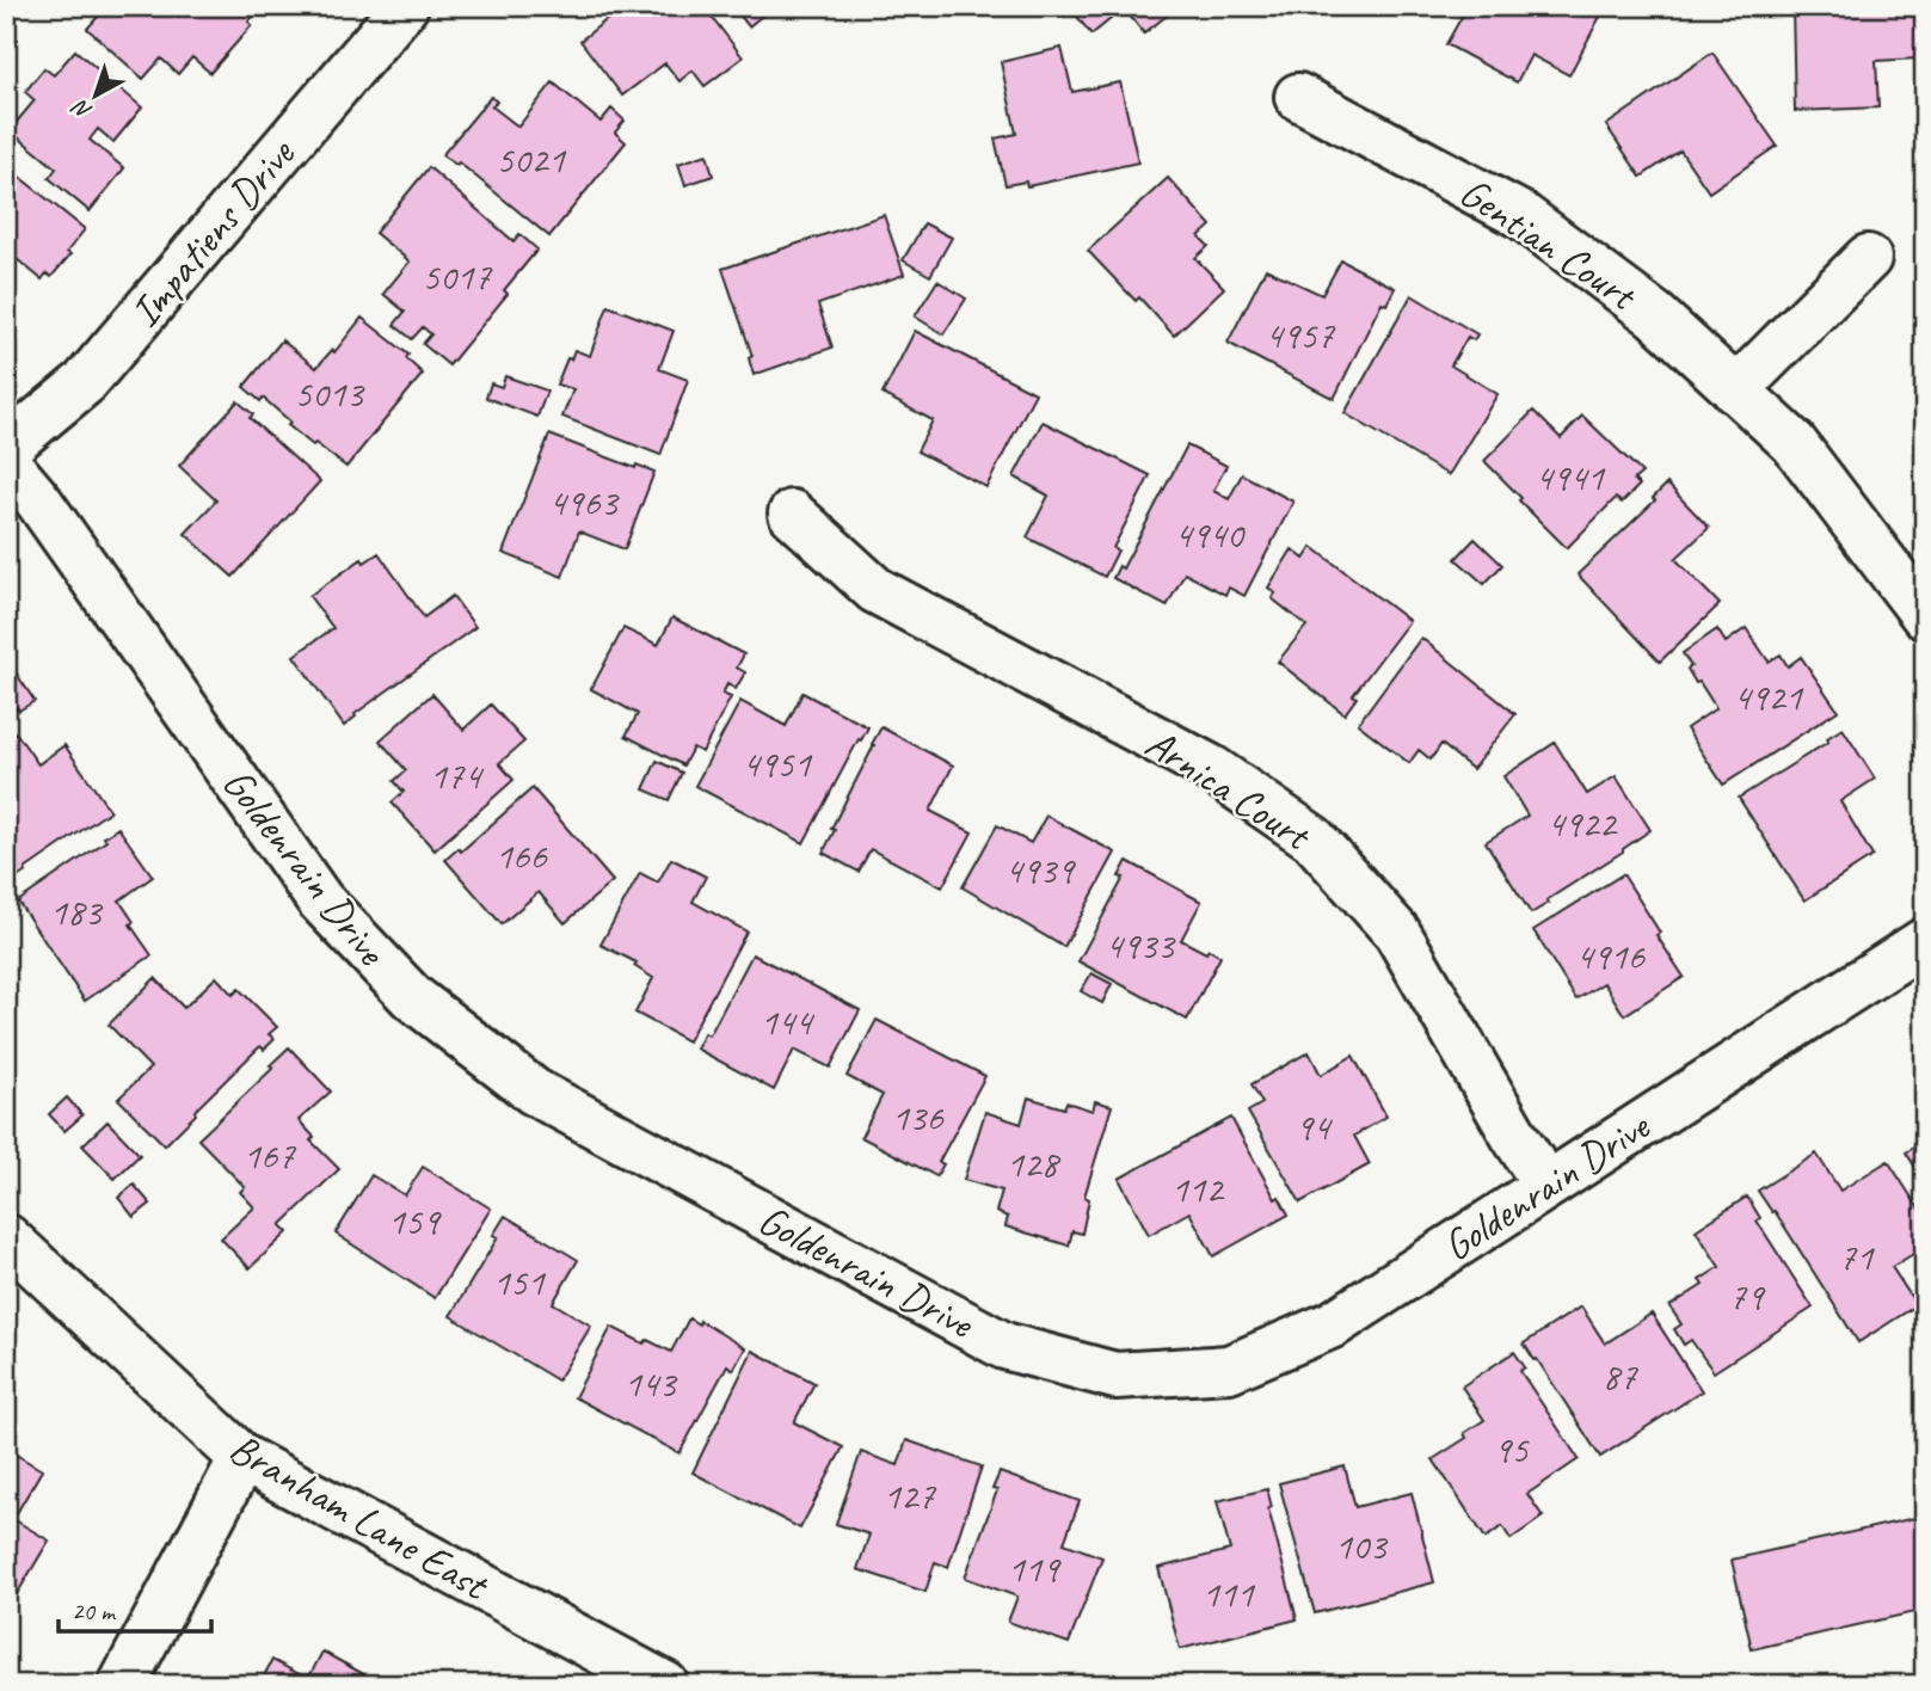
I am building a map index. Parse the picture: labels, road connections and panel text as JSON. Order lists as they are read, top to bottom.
{
  "streets": {
    "street": [
      "Impatiens Drive",
      "Gentian Court",
      "Arnica Court",
      "Goldenrain Drive",
      "Branham Lane East"
    ]
  },
  "crossings": [
    ["Arnica Court", "Goldenrain Drive"]
  ],
  "house_numbers": [
    "5021",
    "5017",
    "4957",
    "5013",
    "4941",
    "4963",
    "4940",
    "4921",
    "4951",
    "174",
    "4922",
    "166",
    "4939",
    "183",
    "4933",
    "4916",
    "144",
    "136",
    "94",
    "167",
    "128",
    "112",
    "159",
    "71",
    "151",
    "79",
    "87",
    "143",
    "95",
    "127",
    "103",
    "119",
    "111"
  ],
  "scale_bar": "20 m",
  "north": "bottom left"
}
